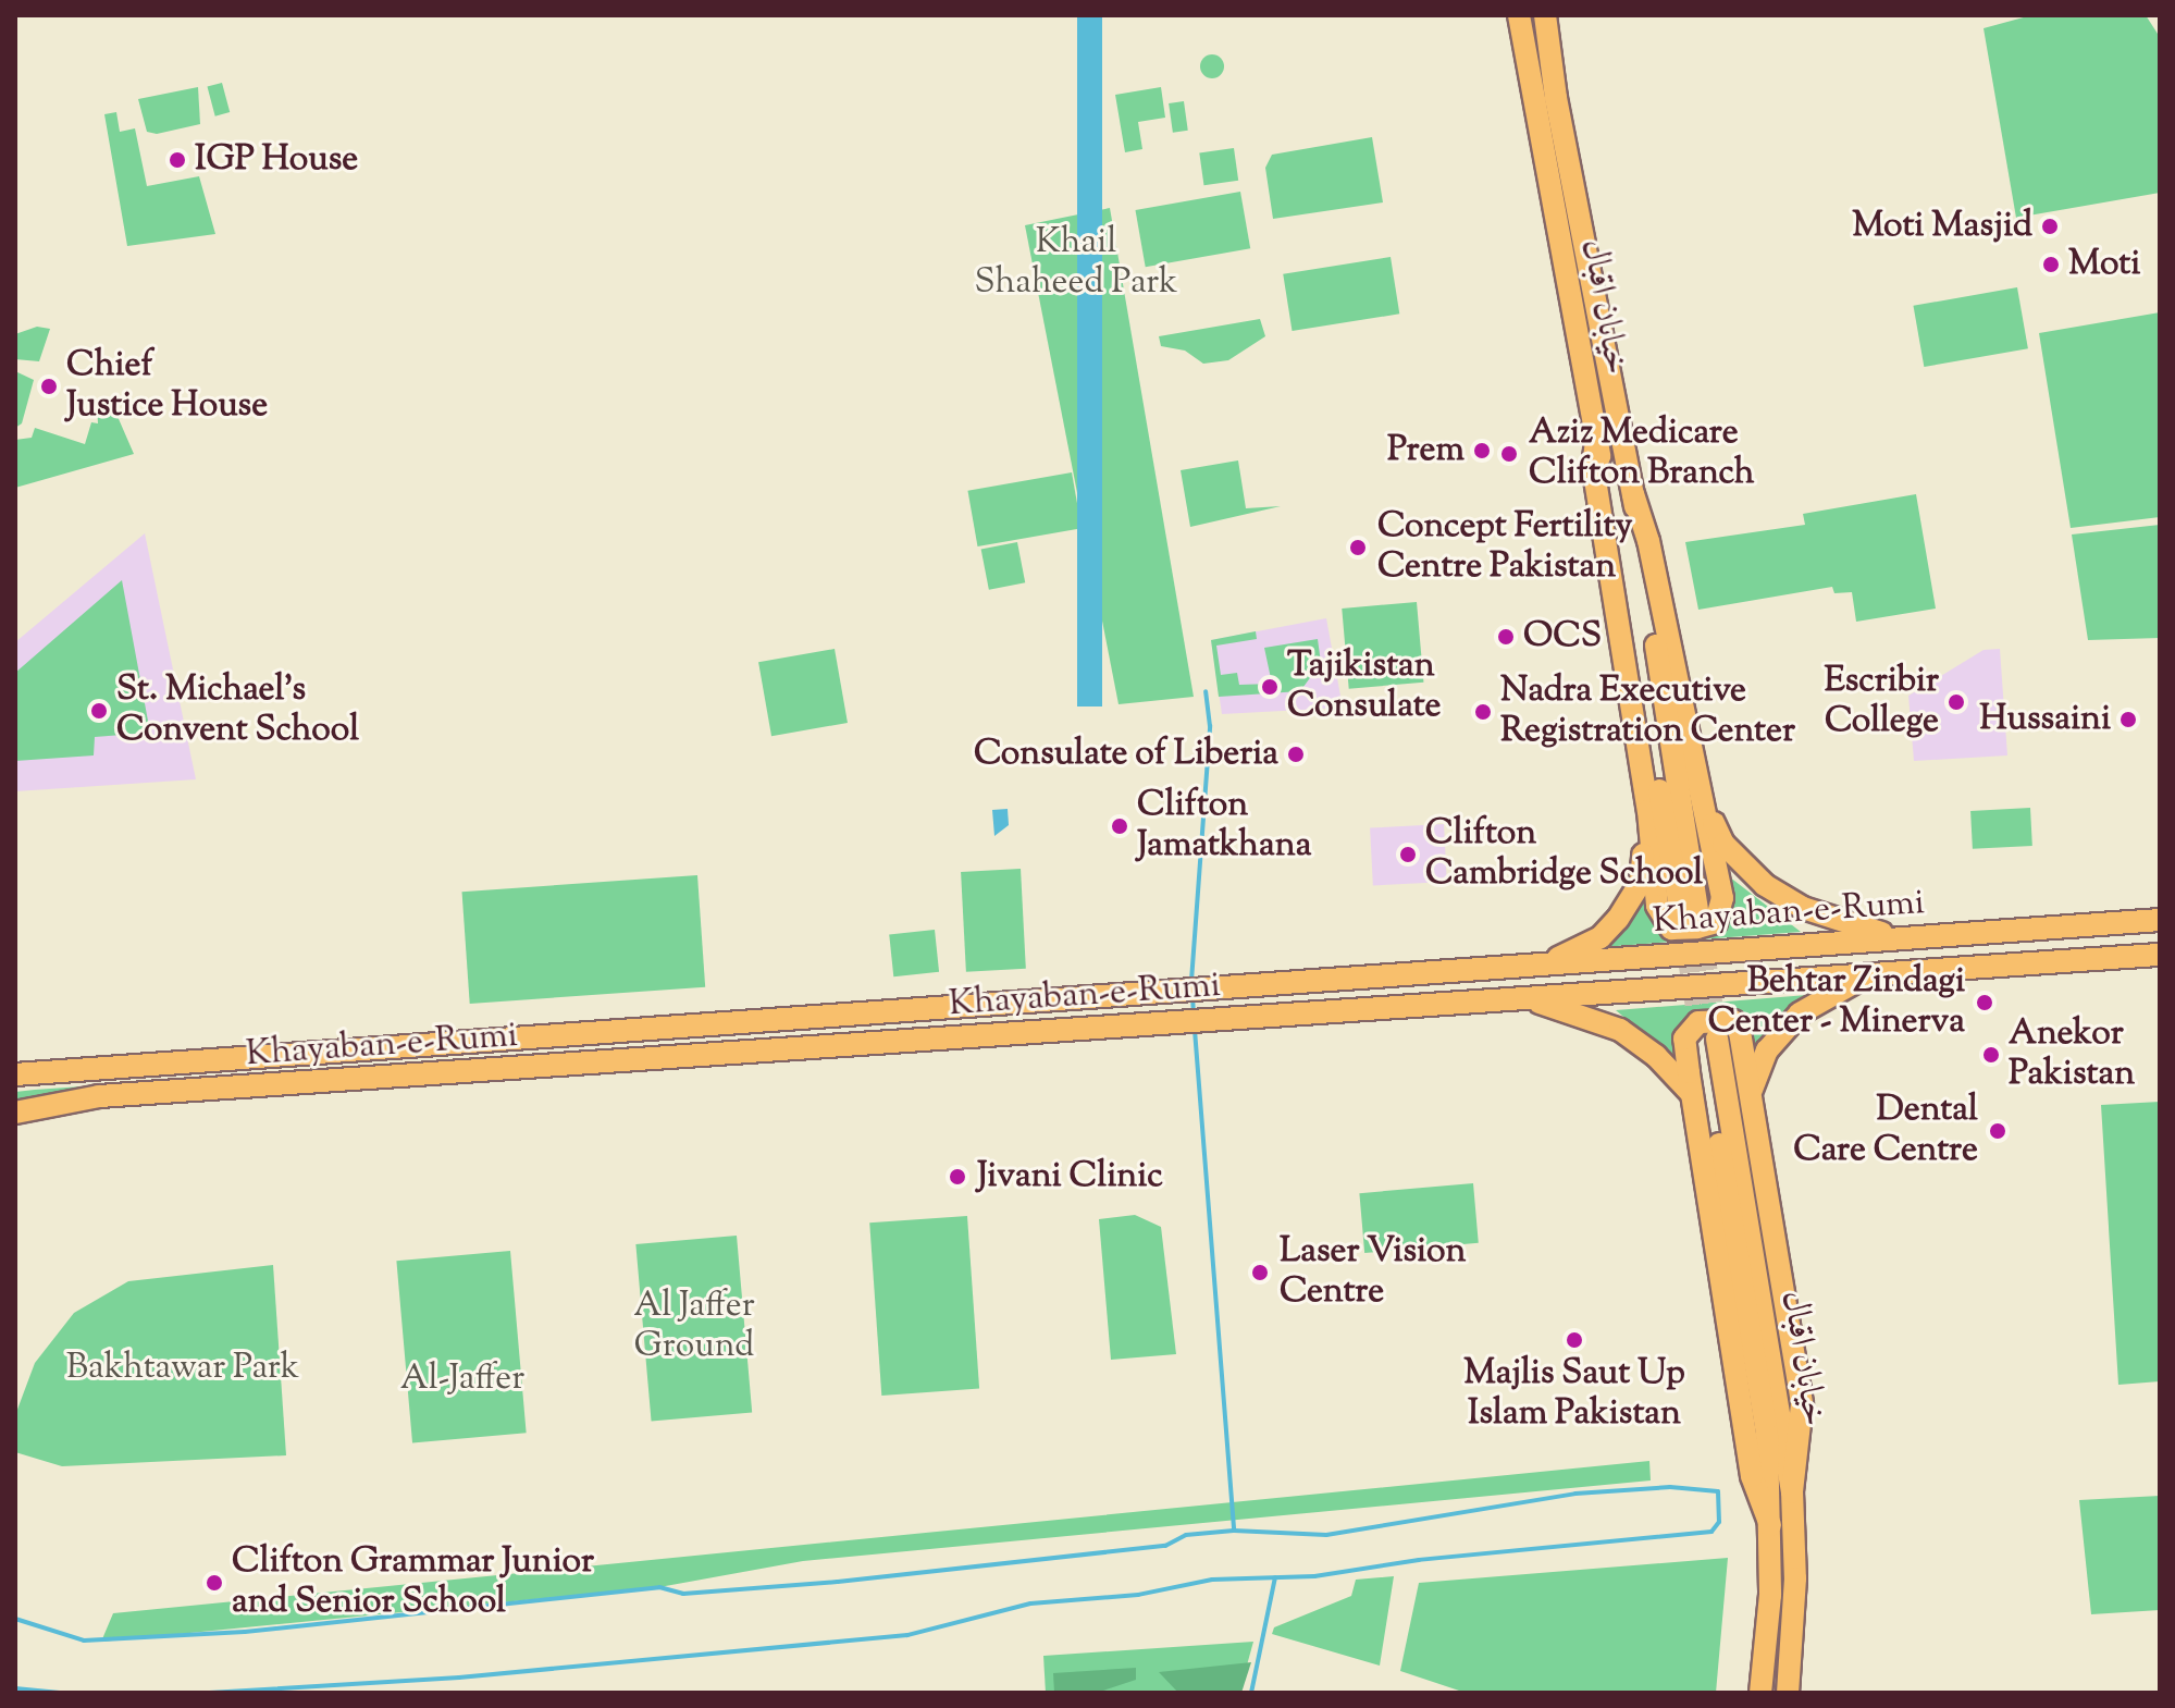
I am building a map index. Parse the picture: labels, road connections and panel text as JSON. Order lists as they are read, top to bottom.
{
  "streets": {
    "main road": ["خیابان اقبال", "Khayaban-e-Rumi"]
  },
  "parks": [
    "Khail Shaheed Park",
    "Al Jaffer Ground",
    "Bakhtawar Park",
    "Al-Jaffer"
  ],
  "places": [
    "IGP House",
    "Moti Masjid",
    "Moti",
    "Chief Justice House",
    "Prem",
    "Aziz Medicare Clifton Branch",
    "Concept Fertility Centre Pakistan",
    "OCS",
    "Tajikistan Consulate",
    "Escribir College",
    "St. Michael's Convent School",
    "Nadra Executive Registration Center",
    "Hussaini",
    "Consulate of Liberia",
    "Clifton Jamatkhana",
    "Clifton Cambridge School",
    "Behtar Zindagi Center - Minerva",
    "Anekor Pakistan",
    "Dental Care Centre",
    "Jivani Clinic",
    "Laser Vision Centre",
    "Majlis Saut Up Islam Pakistan",
    "Clifton Grammar Junior and Senior School"
  ]
}
